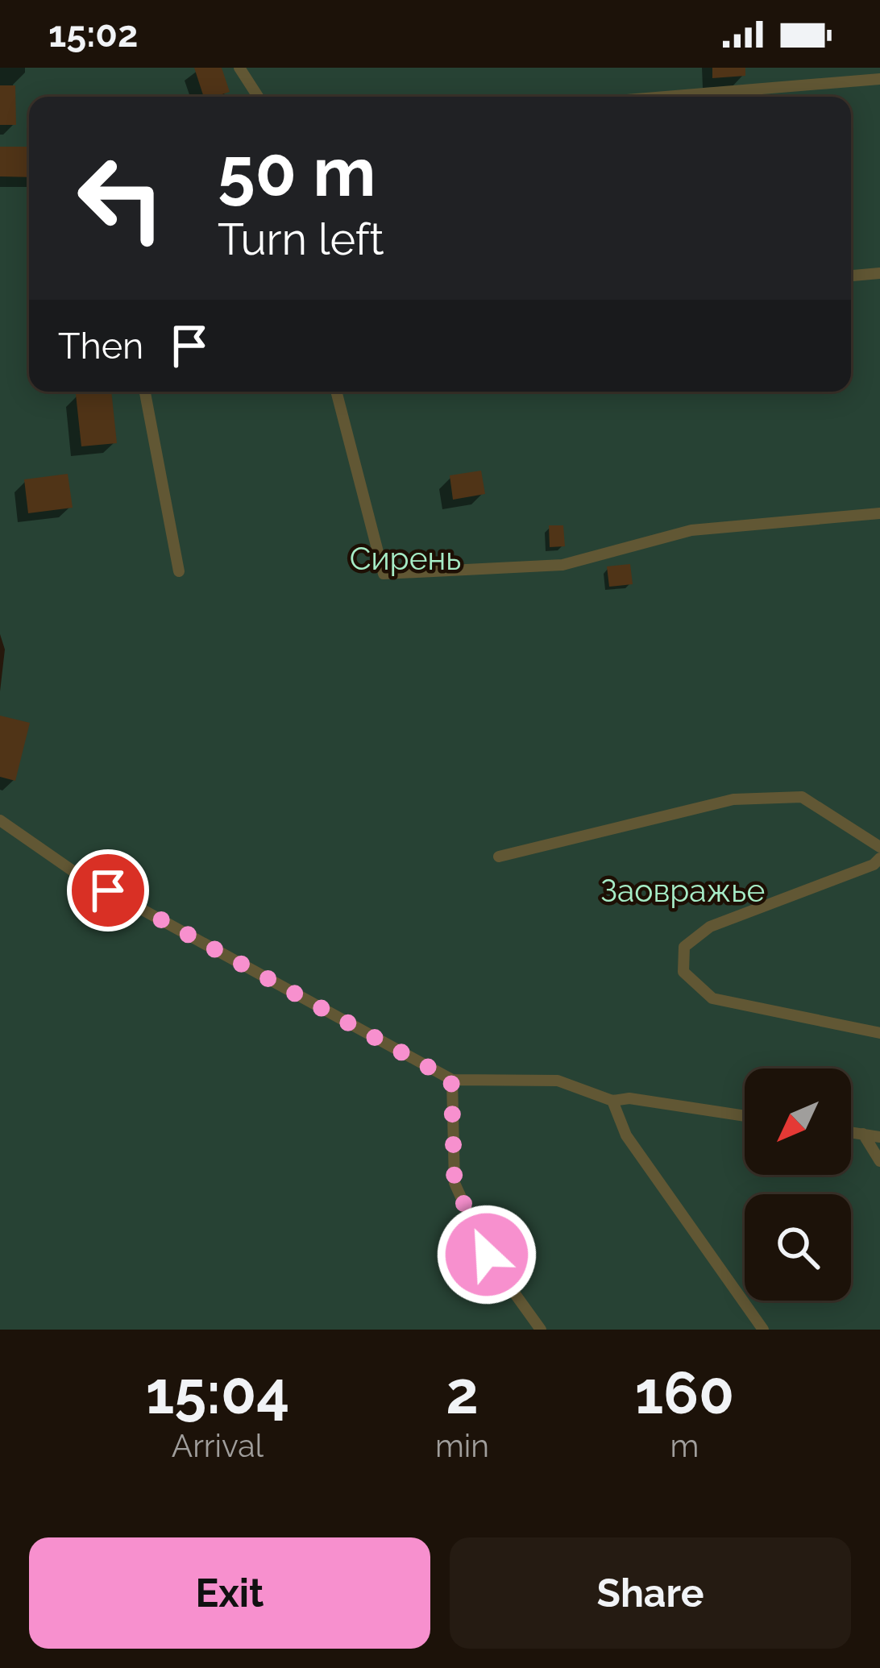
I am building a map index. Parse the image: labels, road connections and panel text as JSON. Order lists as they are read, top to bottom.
{
  "parks": ["Сирень", "Заовражье"],
  "north": "bottom left",
  "page": {
    "status": "15:02",
    "turn": ["50 m", "Turn left"],
    "then": "Then",
    "eta": [
      "15:04",
      "Arrival",
      "2",
      "min",
      "160",
      "m"
    ],
    "buttons": ["Exit", "Share"]
  }
}
